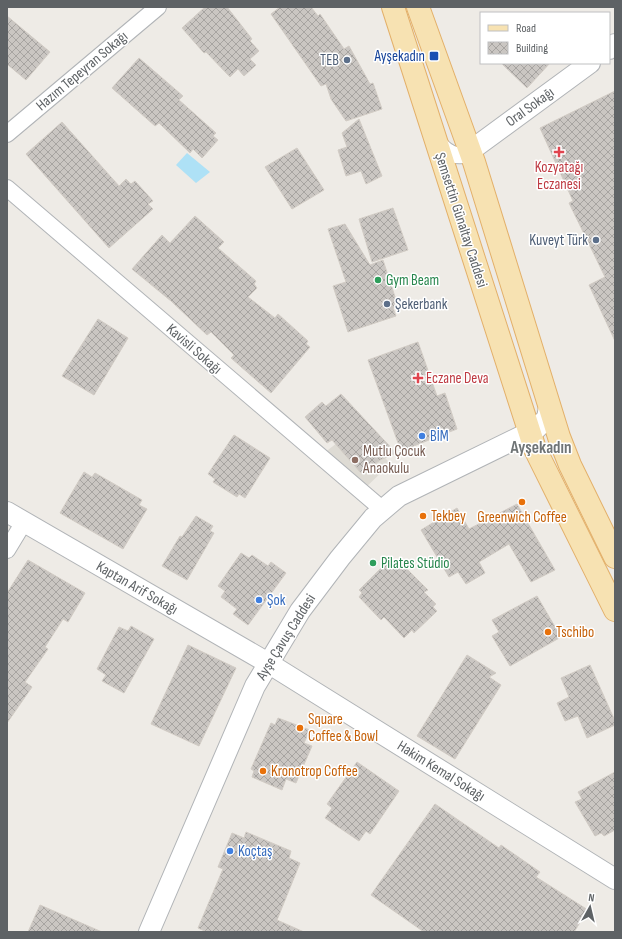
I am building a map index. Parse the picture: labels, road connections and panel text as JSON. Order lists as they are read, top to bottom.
{
  "streets": {
    "main road": ["Şemsettin Günaltay Caddesi"],
    "street": [
      "Hazım Tepeyran Sokağı",
      "Oral Sokağı",
      "Kavisli Sokağı",
      "Kaptan Arif Sokağı",
      "Ayşe Çavuş Caddesi",
      "Hakim Kemal Sokağı"
    ]
  },
  "crossings": [
    ["Oral Sokağı", "Şemsettin Günaltay Caddesi"],
    ["Şemsettin Günaltay Caddesi", "Ayşe Çavuş Caddesi"],
    ["Kavisli Sokağı", "Ayşe Çavuş Caddesi"],
    ["Kaptan Arif Sokağı", "Ayşe Çavuş Caddesi"],
    ["Kaptan Arif Sokağı", "Hakim Kemal Sokağı"],
    ["Ayşe Çavuş Caddesi", "Hakim Kemal Sokağı"]
  ],
  "districts": ["Ayşekadın"],
  "places": {
    "transit": ["Ayşekadın"],
    "other": [
      "TEB",
      "Kuveyt Türk",
      "Gym Beam",
      "Şekerbank",
      "BİM",
      "Mutlu Çocuk Anaokulu",
      "Greenwich Coffee",
      "Tekbey",
      "Pilates Stüdio",
      "Şok",
      "Tschibo",
      "Square Coffee & Bowl",
      "Kronotrop Coffee",
      "Koçtaş"
    ],
    "health": ["Kozyatağı Eczanesi", "Eczane Deva"]
  },
  "legend": ["Road", "Building"],
  "north": "top"
}
